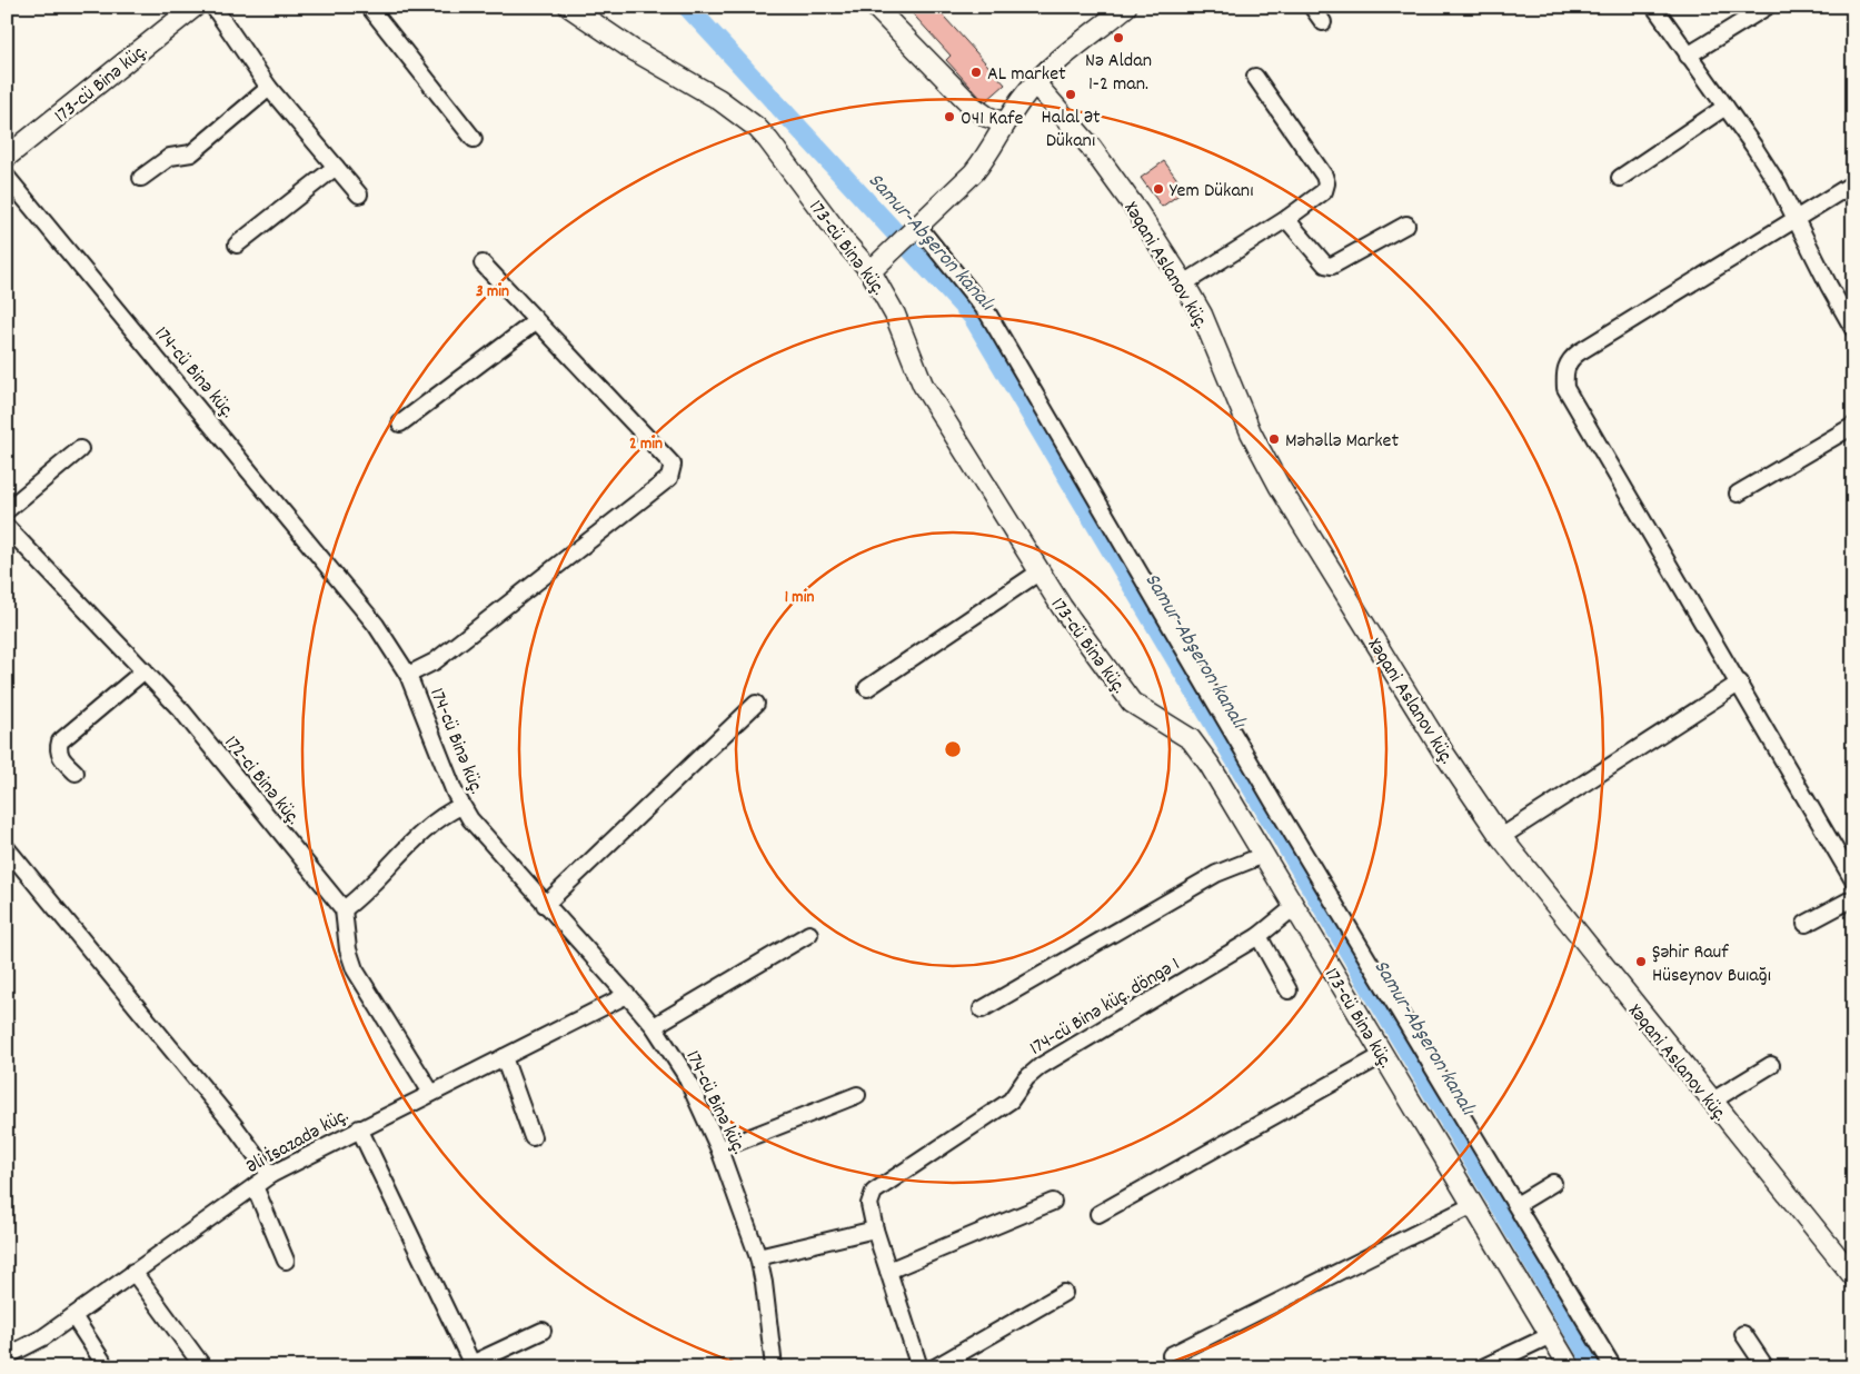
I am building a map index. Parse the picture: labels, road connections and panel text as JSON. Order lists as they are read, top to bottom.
{
  "streets": {
    "street": [
      "173-cü Binə küç.",
      "Xəqani Aslanov küç.",
      "174-cü Binə küç.",
      "172-ci Binə küç.",
      "174-cü Binə küç. döngə 1",
      "Əli İsazadə küç."
    ]
  },
  "crossings": [
    ["173-cü Binə küç.", "174-cü Binə küç. döngə 1"],
    ["174-cü Binə küç.", "Əli İsazadə küç."]
  ],
  "water": ["Samur-Abşeron kanalı"],
  "places": [
    "Nə Aldan 1-2 man.",
    "AL market",
    "Halal Ət Dükanı",
    "041 Kafe",
    "Yem Dükanı",
    "Məhəllə Market",
    "Şəhir Rauf Hüseynov Buıağı"
  ],
  "rings": ["3 min", "2 min", "1 min"]
}
